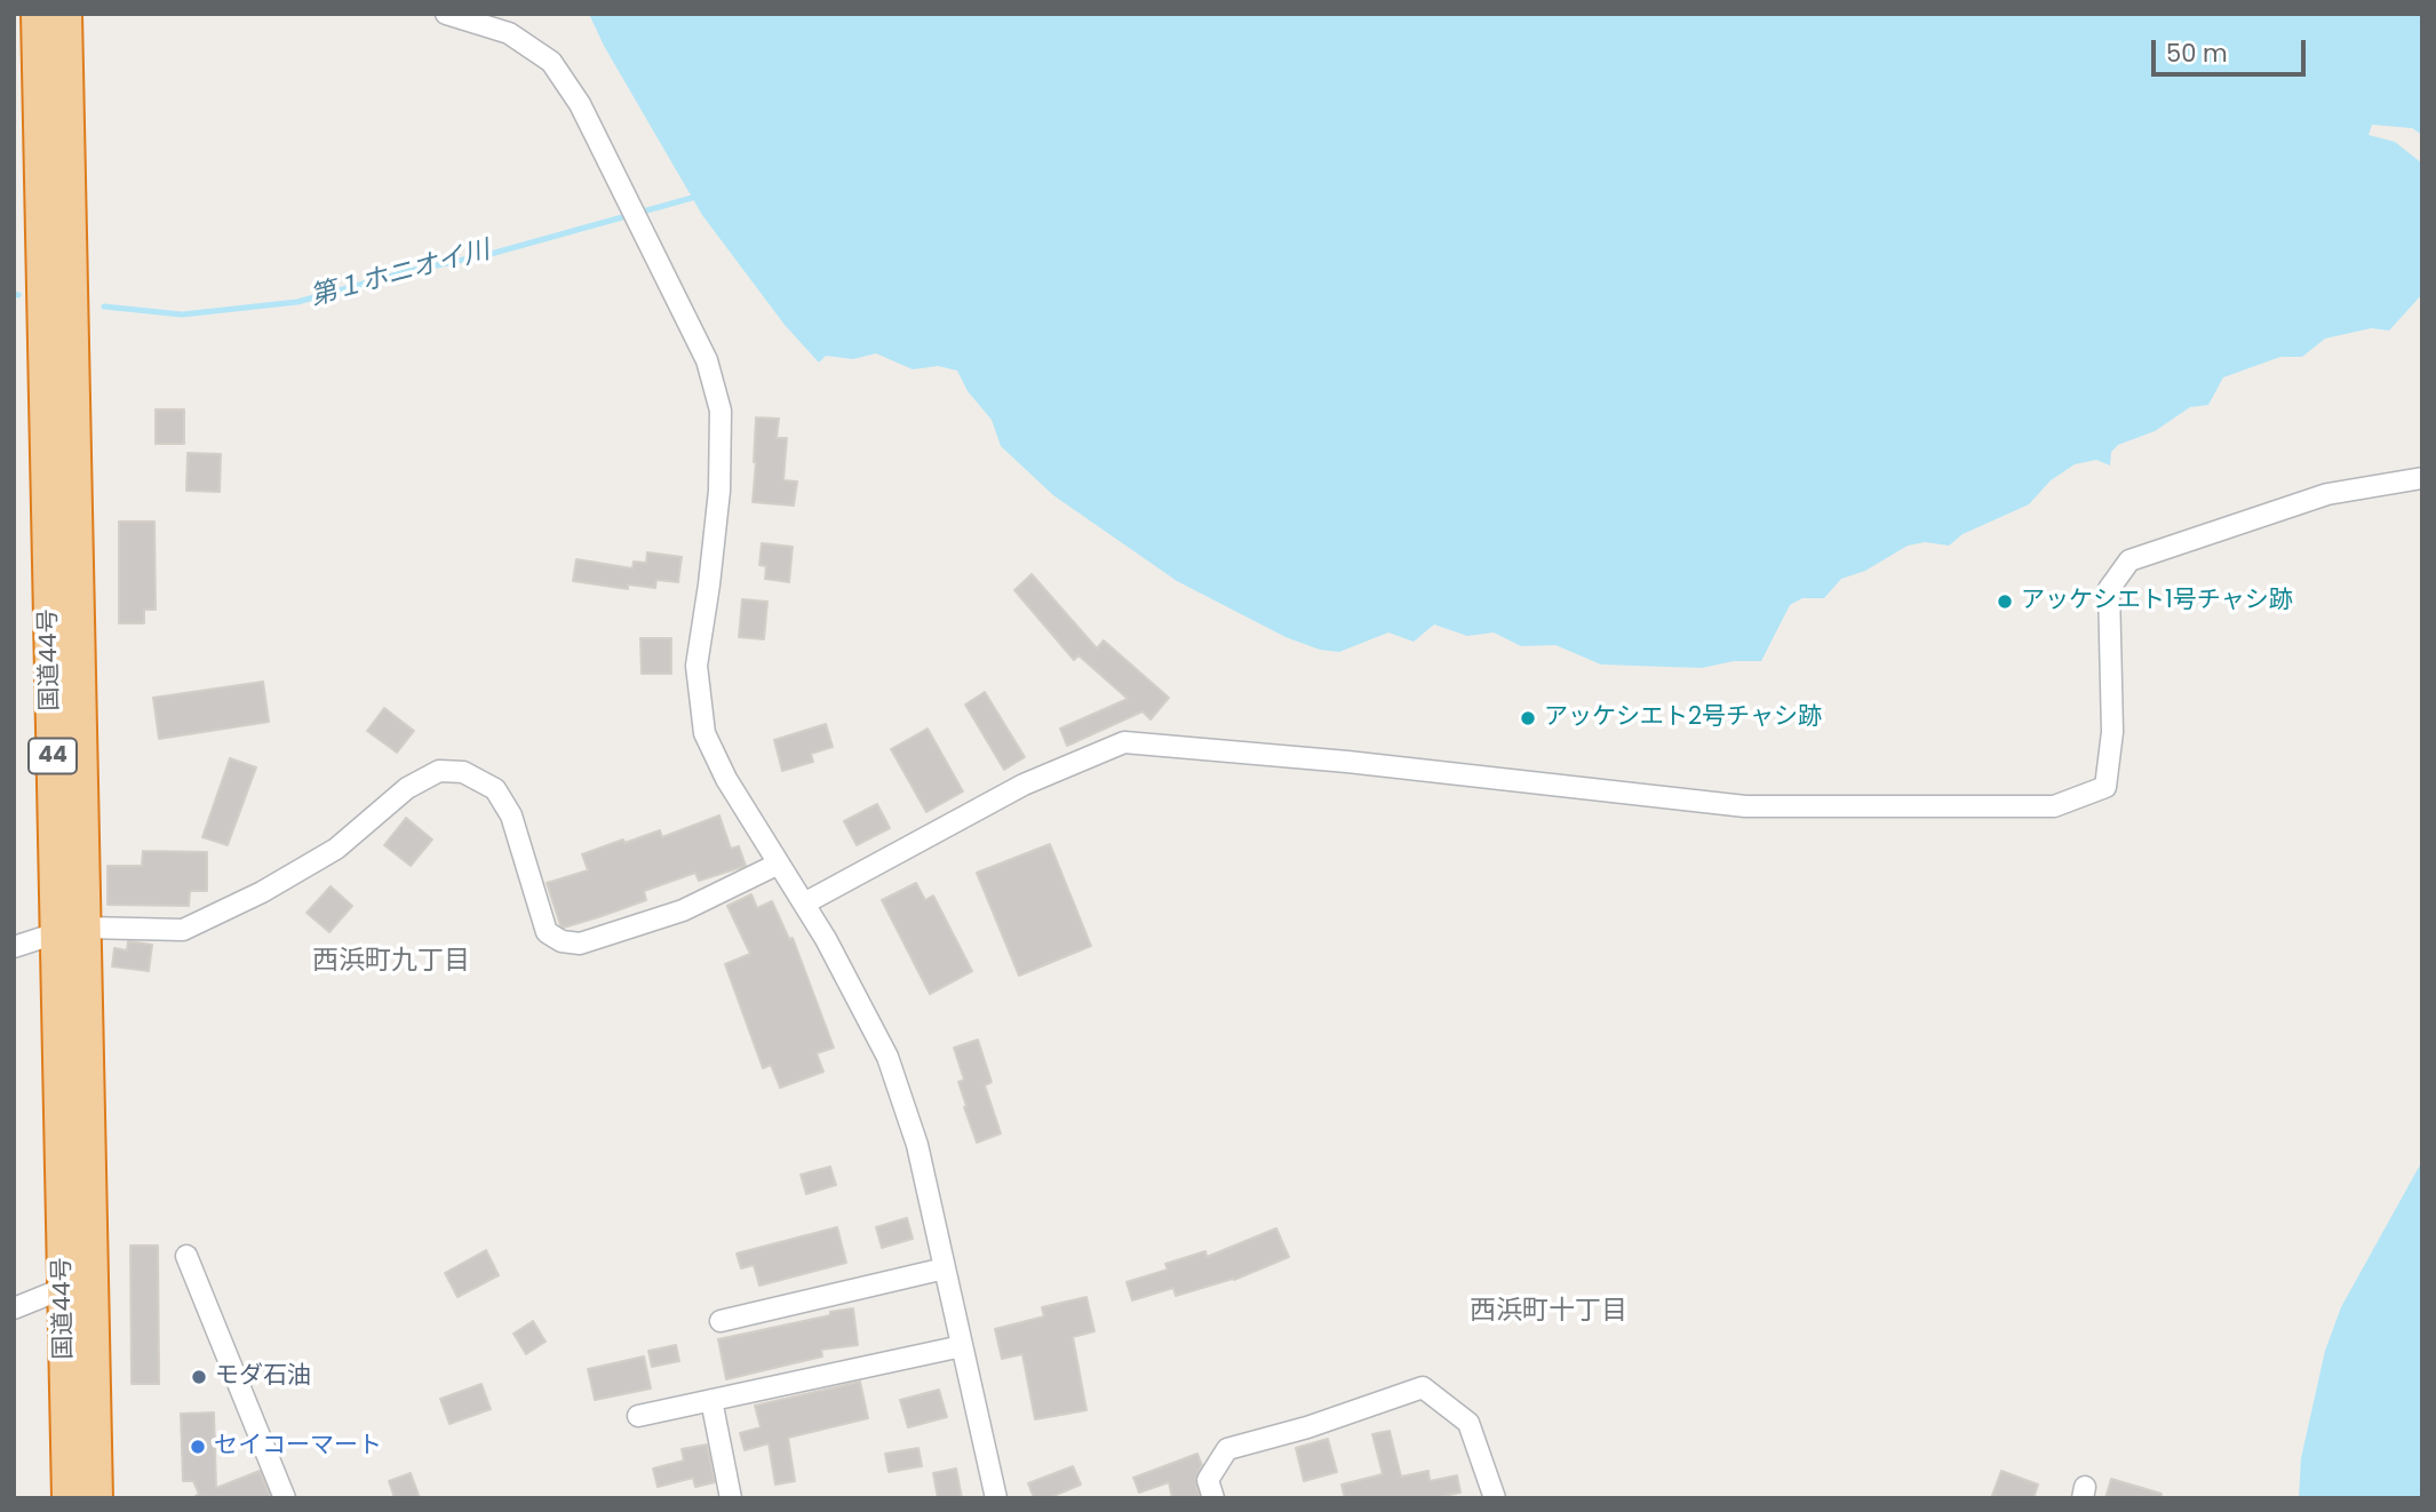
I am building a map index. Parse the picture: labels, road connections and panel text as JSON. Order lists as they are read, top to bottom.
{
  "streets": {
    "highway": ["国道44号", "44"]
  },
  "districts": ["西浜町九丁目", "西浜町十丁目"],
  "water": ["第１ホニオイ川"],
  "places": [
    "アッケシエト1号チャシ跡",
    "アッケシエト2号チャシ跡",
    "モダ石油",
    "セイコーマート"
  ],
  "scale_bar": "50 m"
}
